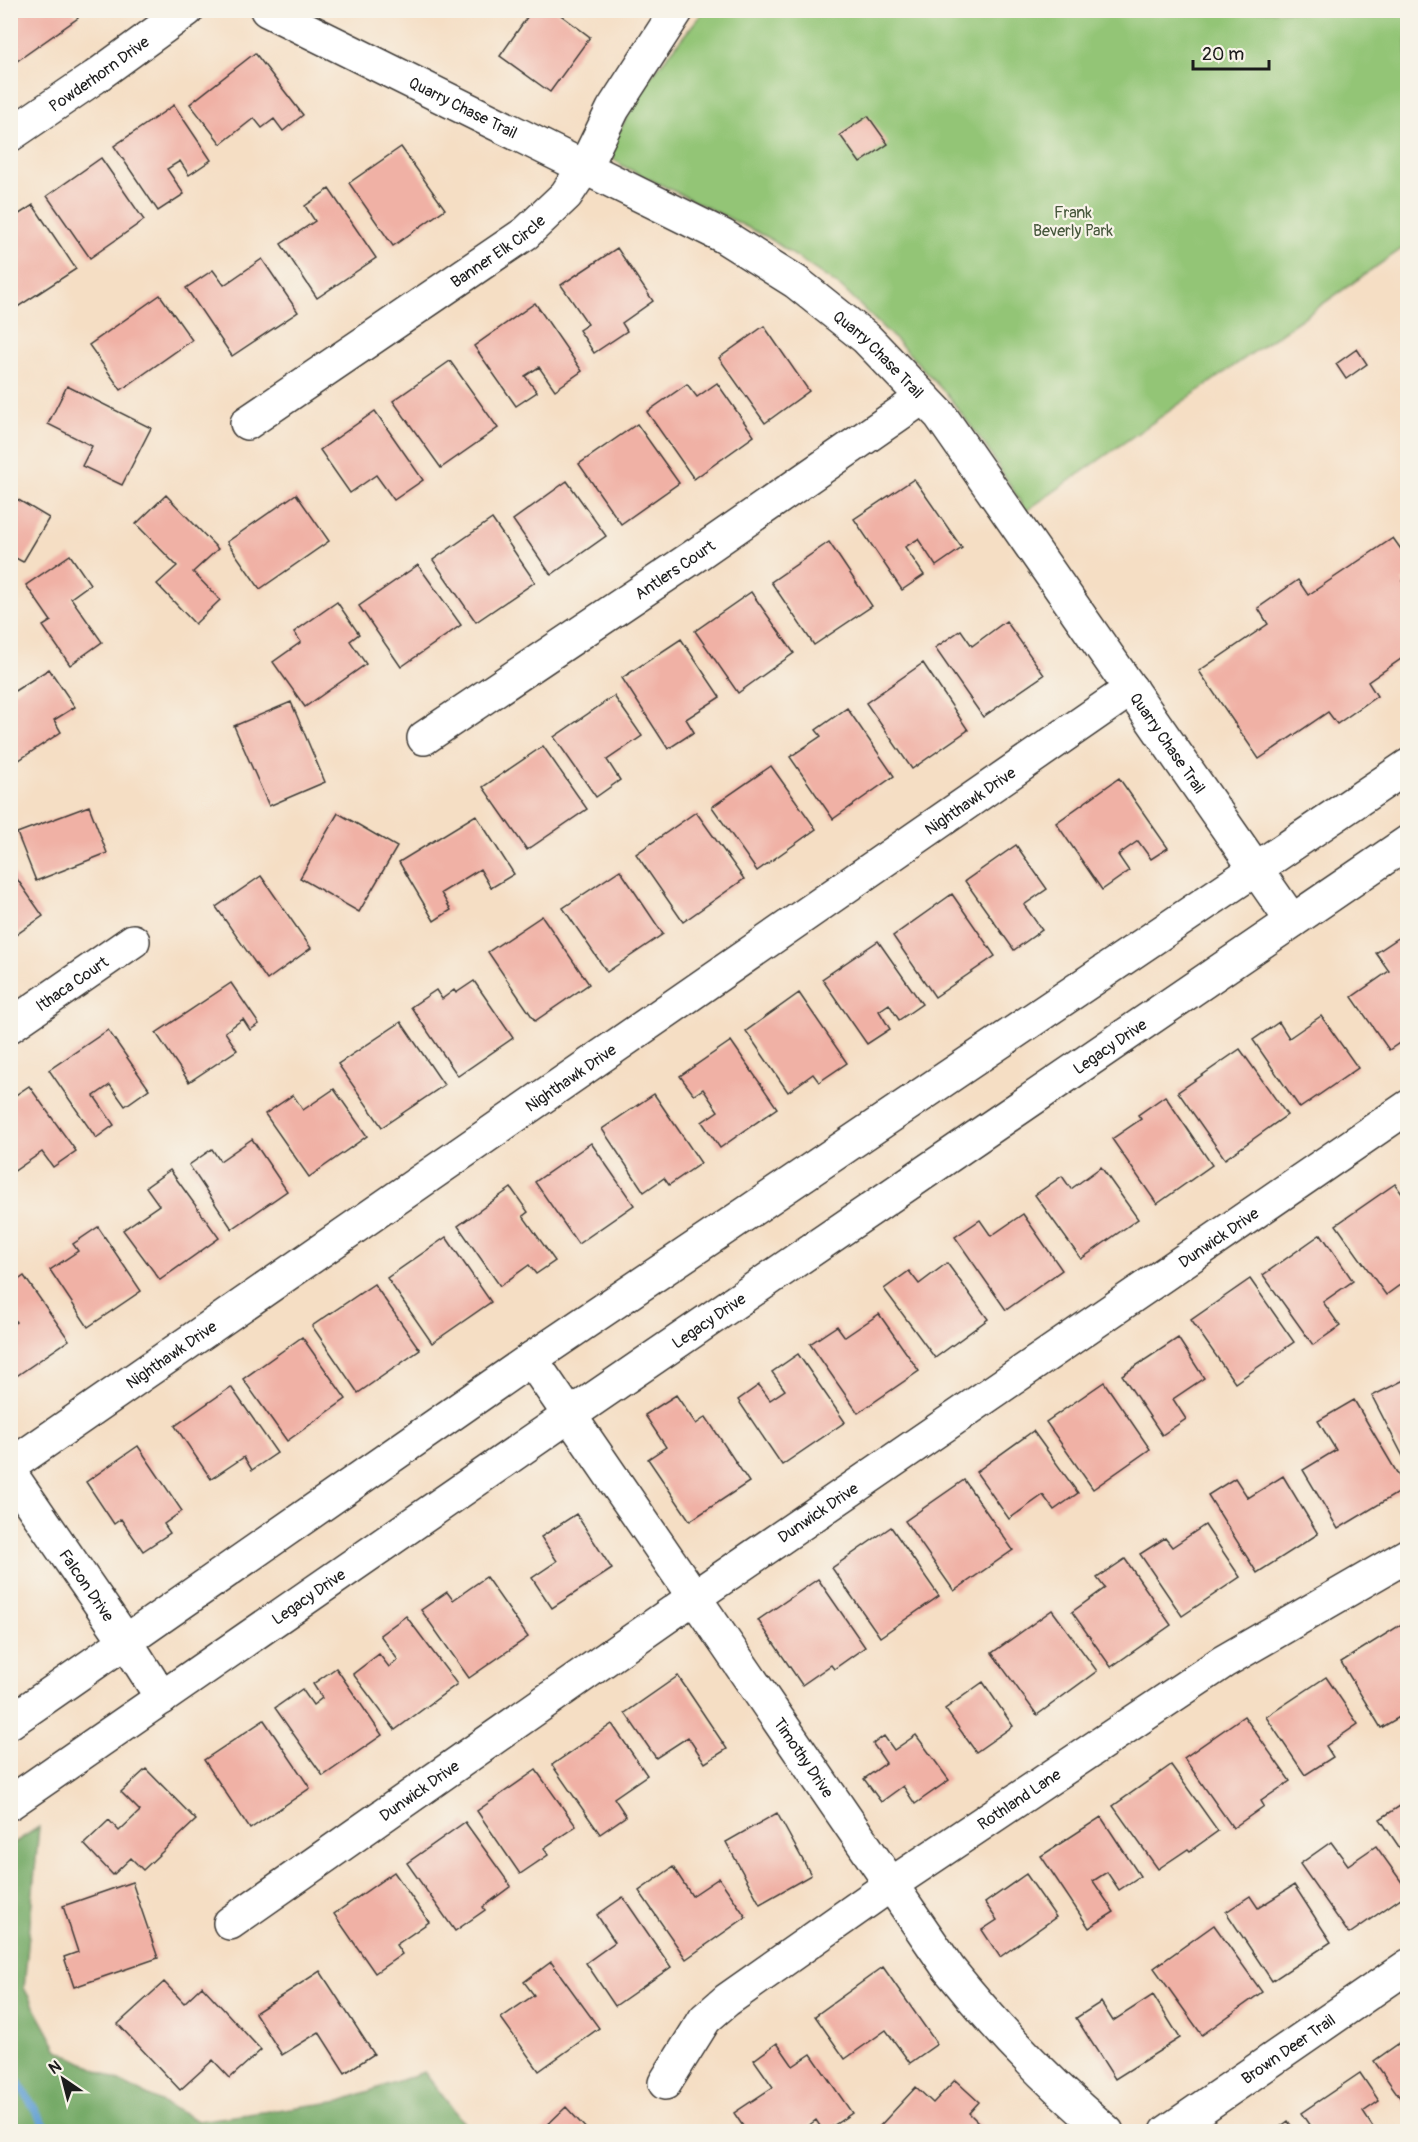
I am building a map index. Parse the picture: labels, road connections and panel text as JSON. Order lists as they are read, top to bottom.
{
  "streets": {
    "street": [
      "Powderhorn Drive",
      "Quarry Chase Trail",
      "Banner Elk Circle",
      "Antlers Court",
      "Nighthawk Drive",
      "Ithaca Court",
      "Legacy Drive",
      "Dunwick Drive",
      "Falcon Drive",
      "Timothy Drive",
      "Rothland Lane",
      "Brown Deer Trail"
    ]
  },
  "crossings": [
    ["Quarry Chase Trail", "Banner Elk Circle"],
    ["Quarry Chase Trail", "Antlers Court"],
    ["Quarry Chase Trail", "Nighthawk Drive"],
    ["Quarry Chase Trail", "Legacy Drive"],
    ["Legacy Drive", "Falcon Drive"],
    ["Legacy Drive", "Timothy Drive"],
    ["Dunwick Drive", "Timothy Drive"],
    ["Timothy Drive", "Rothland Lane"]
  ],
  "parks": ["Frank Beverly Park"],
  "scale_bar": "20 m",
  "north": "top left"
}
